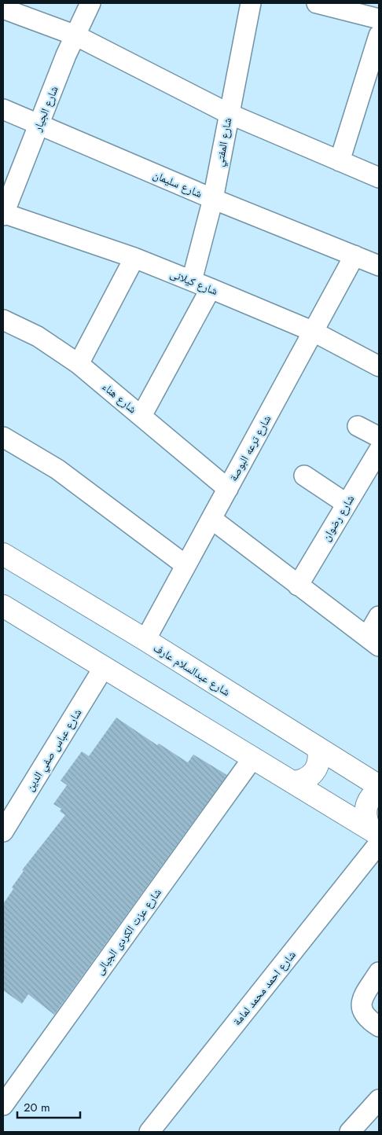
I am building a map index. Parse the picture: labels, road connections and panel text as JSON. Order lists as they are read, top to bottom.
{
  "streets": {
    "main road": ["شارع عبدالسلام عارف"],
    "street": [
      "شارع الجيار",
      "شارع المفتي",
      "شارع سليمان",
      "شارع كيلانى",
      "شارع هناء",
      "شارع ترعه البوصة",
      "شارع رضوان",
      "شارع عباس صفي الدين",
      "شارع عزت الكردى الجبالى",
      "شارع احمد محمد لمامة"
    ]
  },
  "crossings": [
    ["شارع الجيار", "شارع سليمان"],
    ["شارع الجيار", "شارع كيلانى"],
    ["شارع المفتي", "شارع سليمان"],
    ["شارع المفتي", "شارع كيلانى"],
    ["شارع سليمان", "شارع ترعه البوصة"],
    ["شارع كيلانى", "شارع ترعه البوصة"],
    ["شارع هناء", "شارع ترعه البوصة"],
    ["شارع ترعه البوصة", "شارع عبدالسلام عارف"]
  ],
  "scale_bar": "20 m"
}
